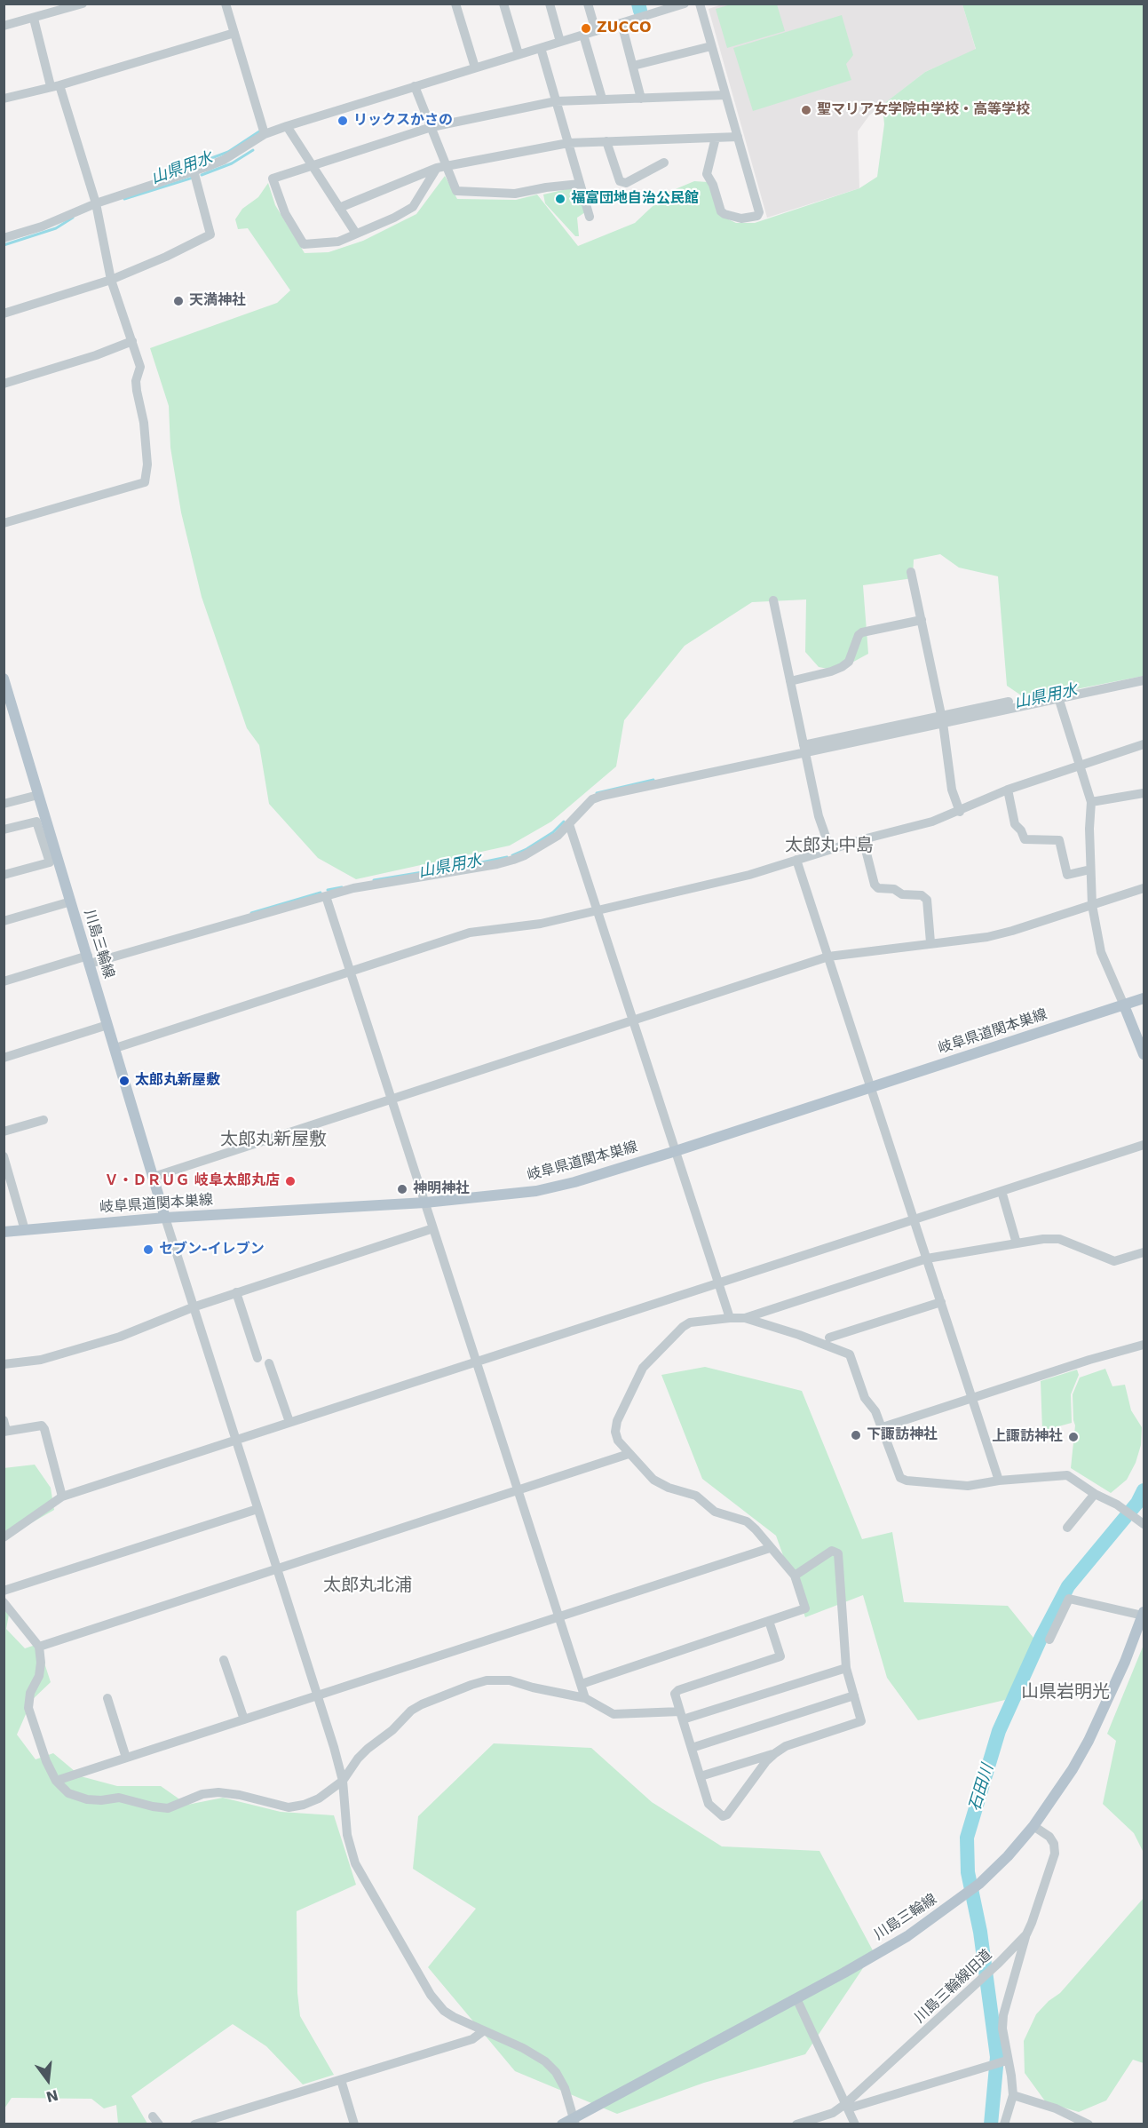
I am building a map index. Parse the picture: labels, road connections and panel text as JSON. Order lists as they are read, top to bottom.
{
  "streets": {
    "main road": ["川島三輪線", "岐阜県道関本巣線"],
    "street": ["川島三輪線旧道"]
  },
  "crossings": [
    ["川島三輪線", "岐阜県道関本巣線"],
    ["川島三輪線", "川島三輪線旧道"]
  ],
  "districts": [
    "太郎丸中島",
    "太郎丸新屋敷",
    "太郎丸北浦",
    "山県岩明光"
  ],
  "water": ["山県用水", "石田川"],
  "places": [
    "ZUCCO",
    "聖マリア女学院中学校・高等学校",
    "リックスかさの",
    "福富団地自治公民館",
    "天満神社",
    "太郎丸新屋敷",
    "Ｖ・ＤＲＵＧ 岐阜太郎丸店",
    "神明神社",
    "セブン-イレブン",
    "下諏訪神社",
    "上諏訪神社"
  ],
  "north": "bottom"
}
